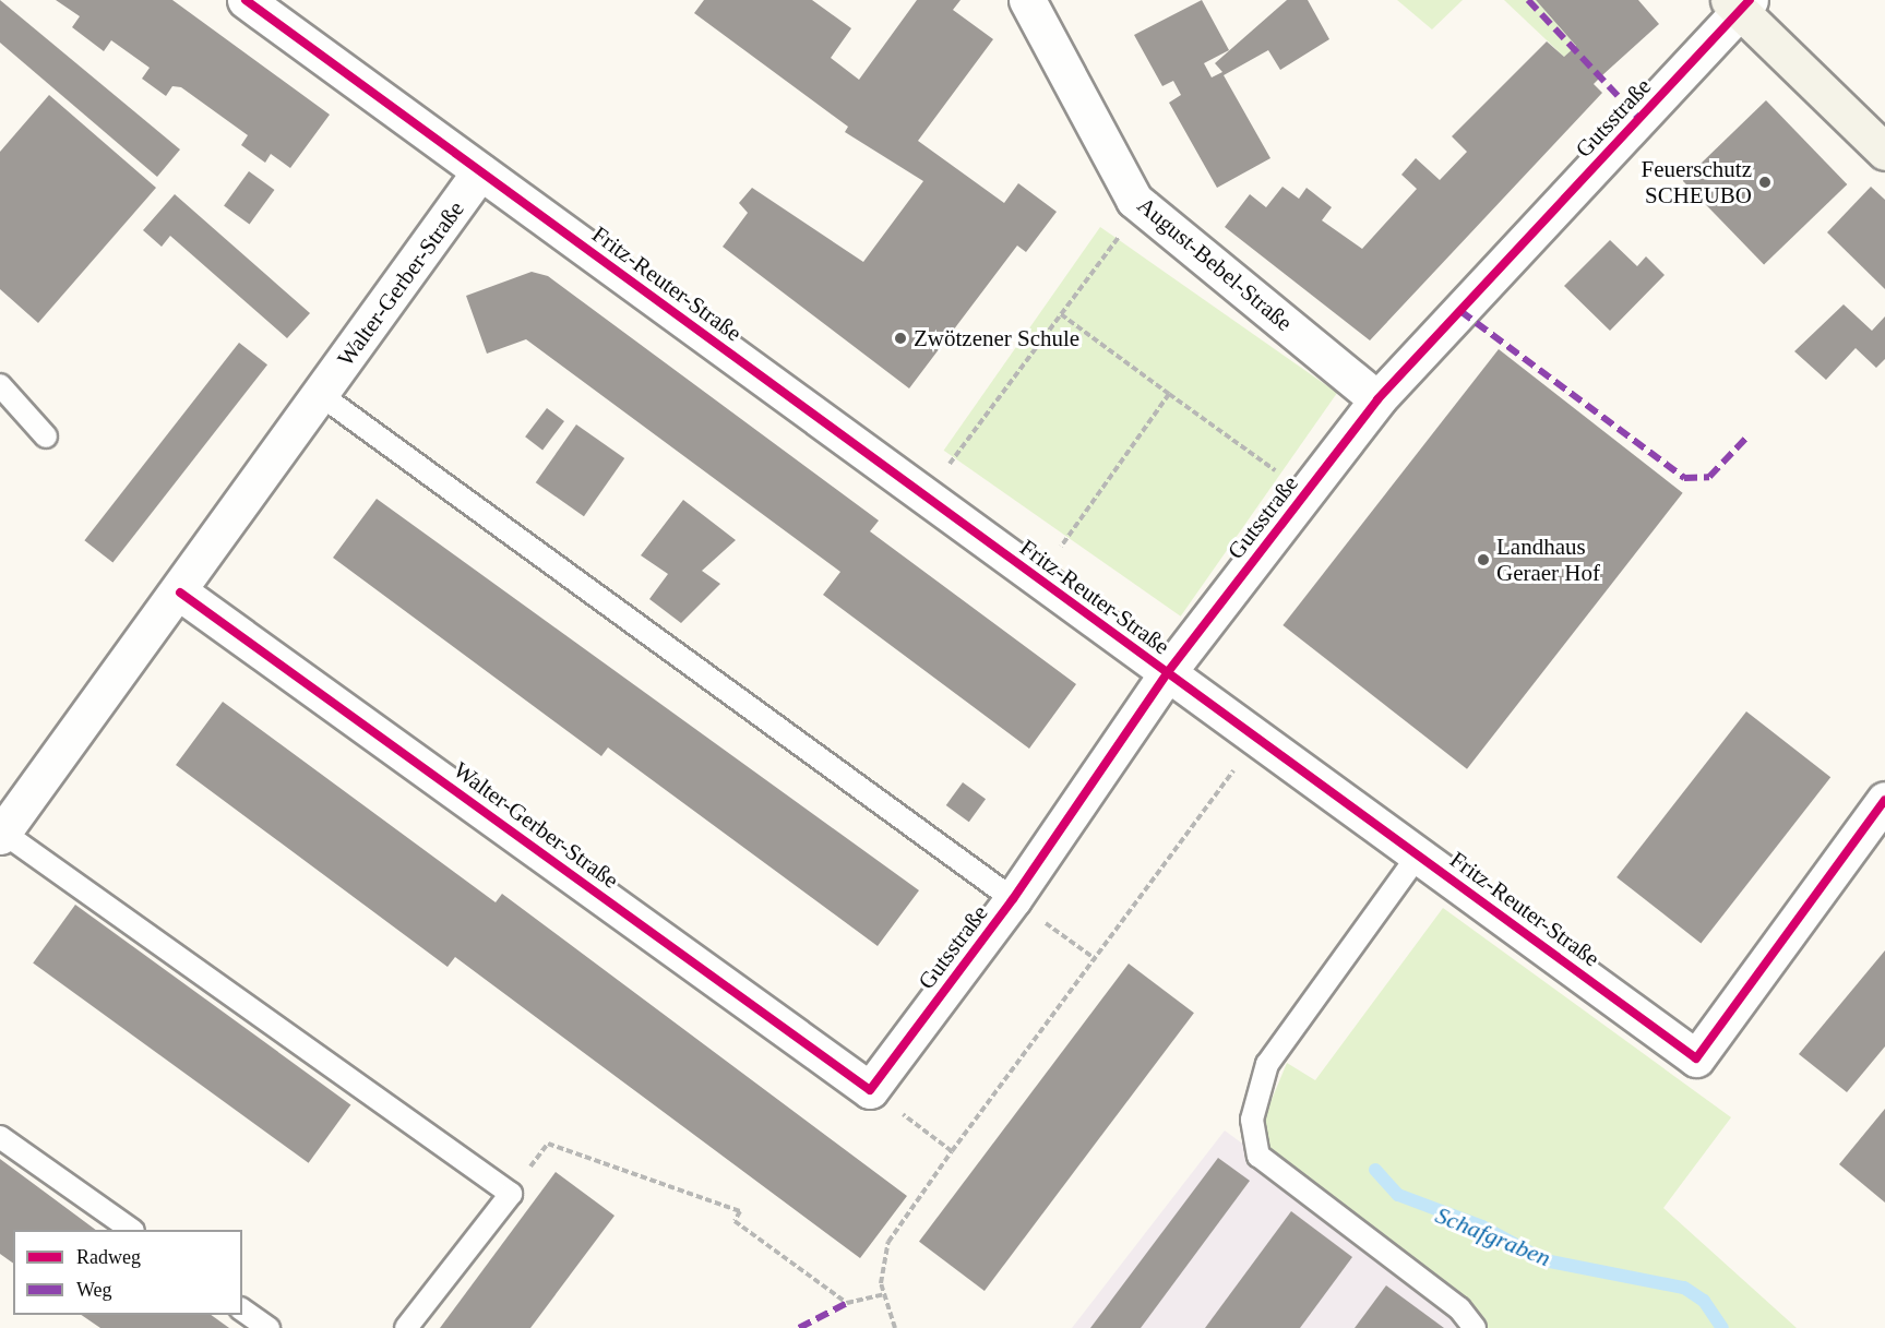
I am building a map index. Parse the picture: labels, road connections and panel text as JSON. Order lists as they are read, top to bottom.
{
  "streets": {
    "street": [
      "Gutsstraße",
      "August-Bebel-Straße",
      "Walter-Gerber-Straße",
      "Fritz-Reuter-Straße"
    ]
  },
  "crossings": [
    ["Gutsstraße", "August-Bebel-Straße"],
    ["Gutsstraße", "Walter-Gerber-Straße"],
    ["Gutsstraße", "Fritz-Reuter-Straße"],
    ["Walter-Gerber-Straße", "Fritz-Reuter-Straße"]
  ],
  "water": ["Schafgraben"],
  "places": ["Feuerschutz SCHEUBO", "Zwötzener Schule", "Landhaus Geraer Hof"],
  "legend": ["Radweg", "Weg"]
}
